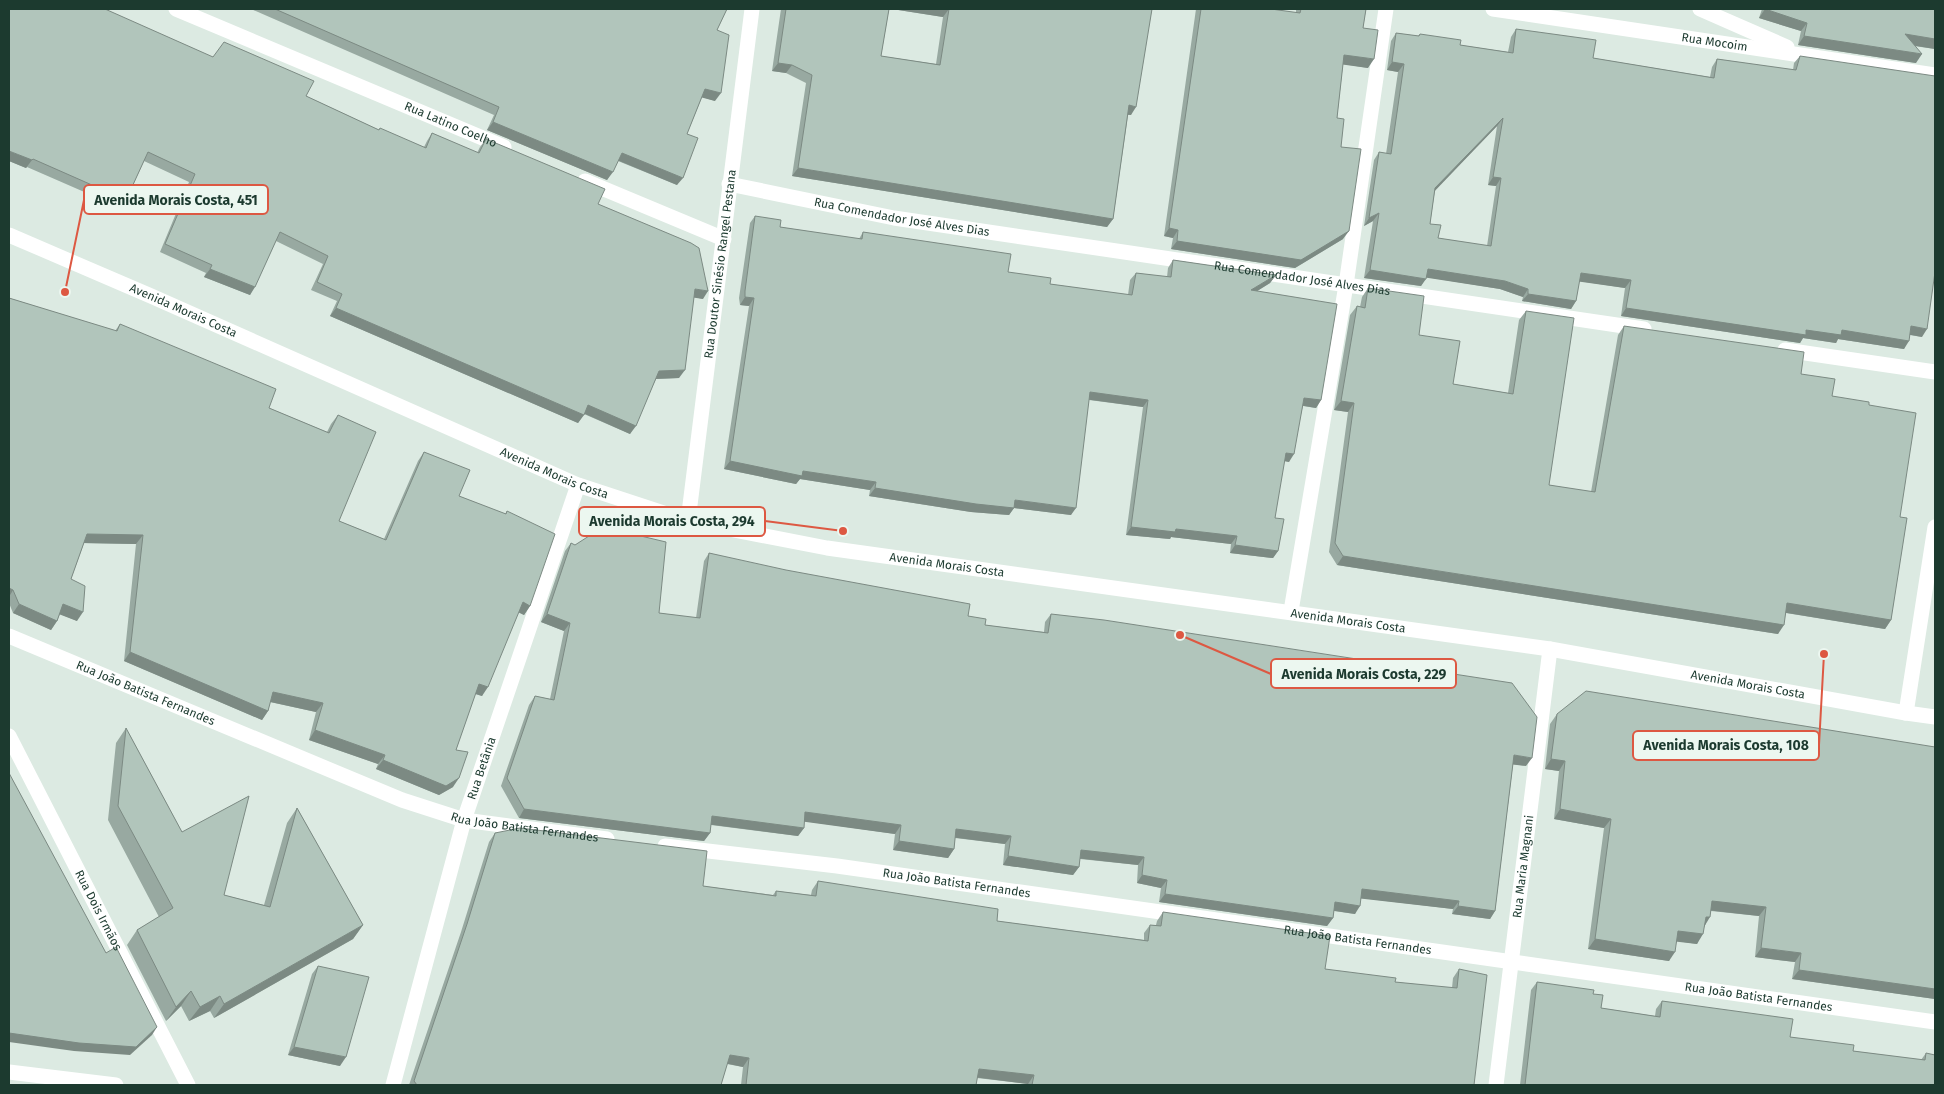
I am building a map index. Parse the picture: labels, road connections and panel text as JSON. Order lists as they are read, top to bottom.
{
  "streets": {
    "street": [
      "Rua Mocoim",
      "Rua Latino Coelho",
      "Rua Comendador José Alves Dias",
      "Rua Doutor Sinésio Rangel Pestana",
      "Avenida Morais Costa",
      "Rua João Batista Fernandes",
      "Rua Betânia",
      "Rua Maria Magnani",
      "Rua Dois Irmãos"
    ]
  },
  "crossings": [
    ["Rua Comendador José Alves Dias", "Rua Doutor Sinésio Rangel Pestana"],
    ["Rua Doutor Sinésio Rangel Pestana", "Avenida Morais Costa"],
    ["Avenida Morais Costa", "Rua Betânia"],
    ["Avenida Morais Costa", "Rua Maria Magnani"],
    ["Rua João Batista Fernandes", "Rua Betânia"],
    ["Rua João Batista Fernandes", "Rua Maria Magnani"]
  ],
  "places": [
    "Avenida Morais Costa, 451",
    "Avenida Morais Costa, 294",
    "Avenida Morais Costa, 229",
    "Avenida Morais Costa, 108"
  ]
}
